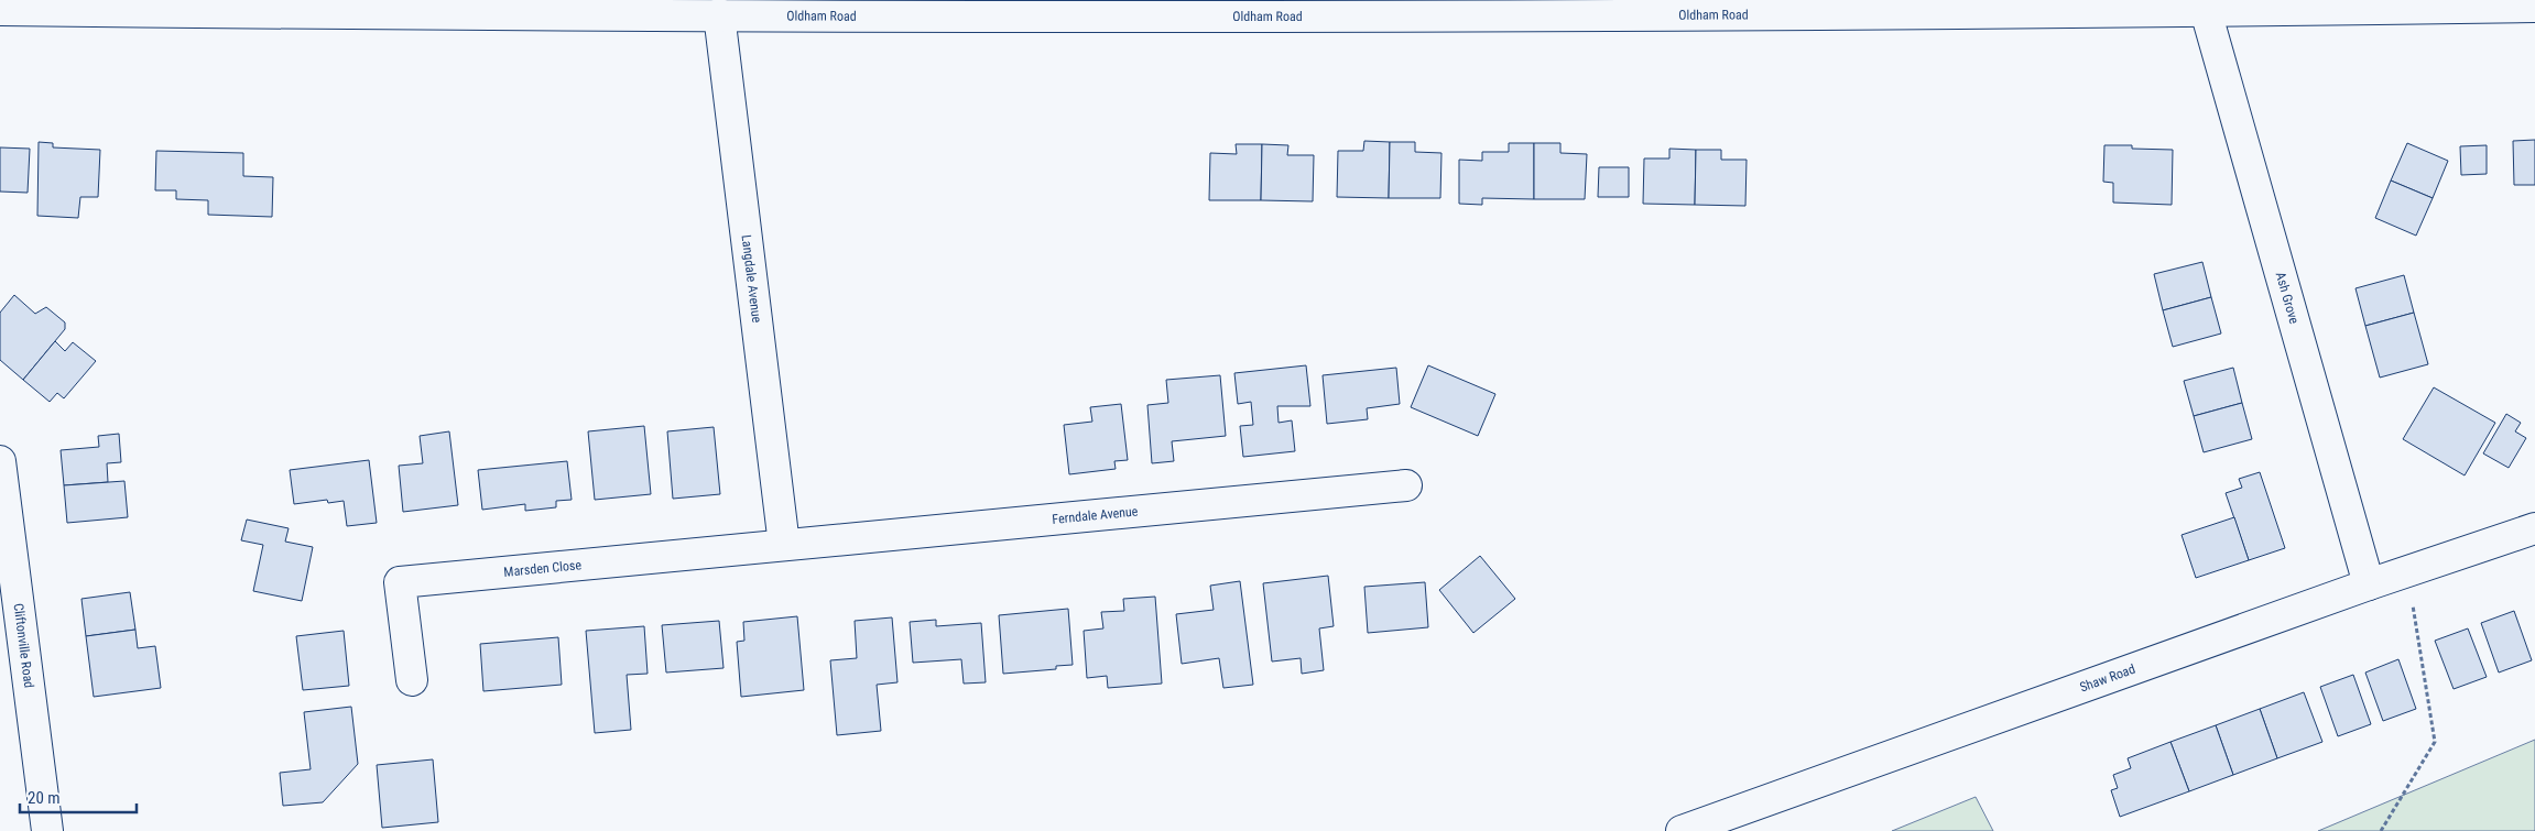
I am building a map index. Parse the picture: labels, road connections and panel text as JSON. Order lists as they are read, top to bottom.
{
  "streets": {
    "street": [
      "Oldham Road",
      "Langdale Avenue",
      "Ash Grove",
      "Ferndale Avenue",
      "Marsden Close",
      "Cliftonville Road",
      "Shaw Road"
    ]
  },
  "crossings": [
    ["Oldham Road", "Langdale Avenue"],
    ["Oldham Road", "Ash Grove"],
    ["Langdale Avenue", "Ferndale Avenue"],
    ["Langdale Avenue", "Marsden Close"],
    ["Ash Grove", "Shaw Road"],
    ["Ferndale Avenue", "Marsden Close"]
  ],
  "scale_bar": "20 m"
}
